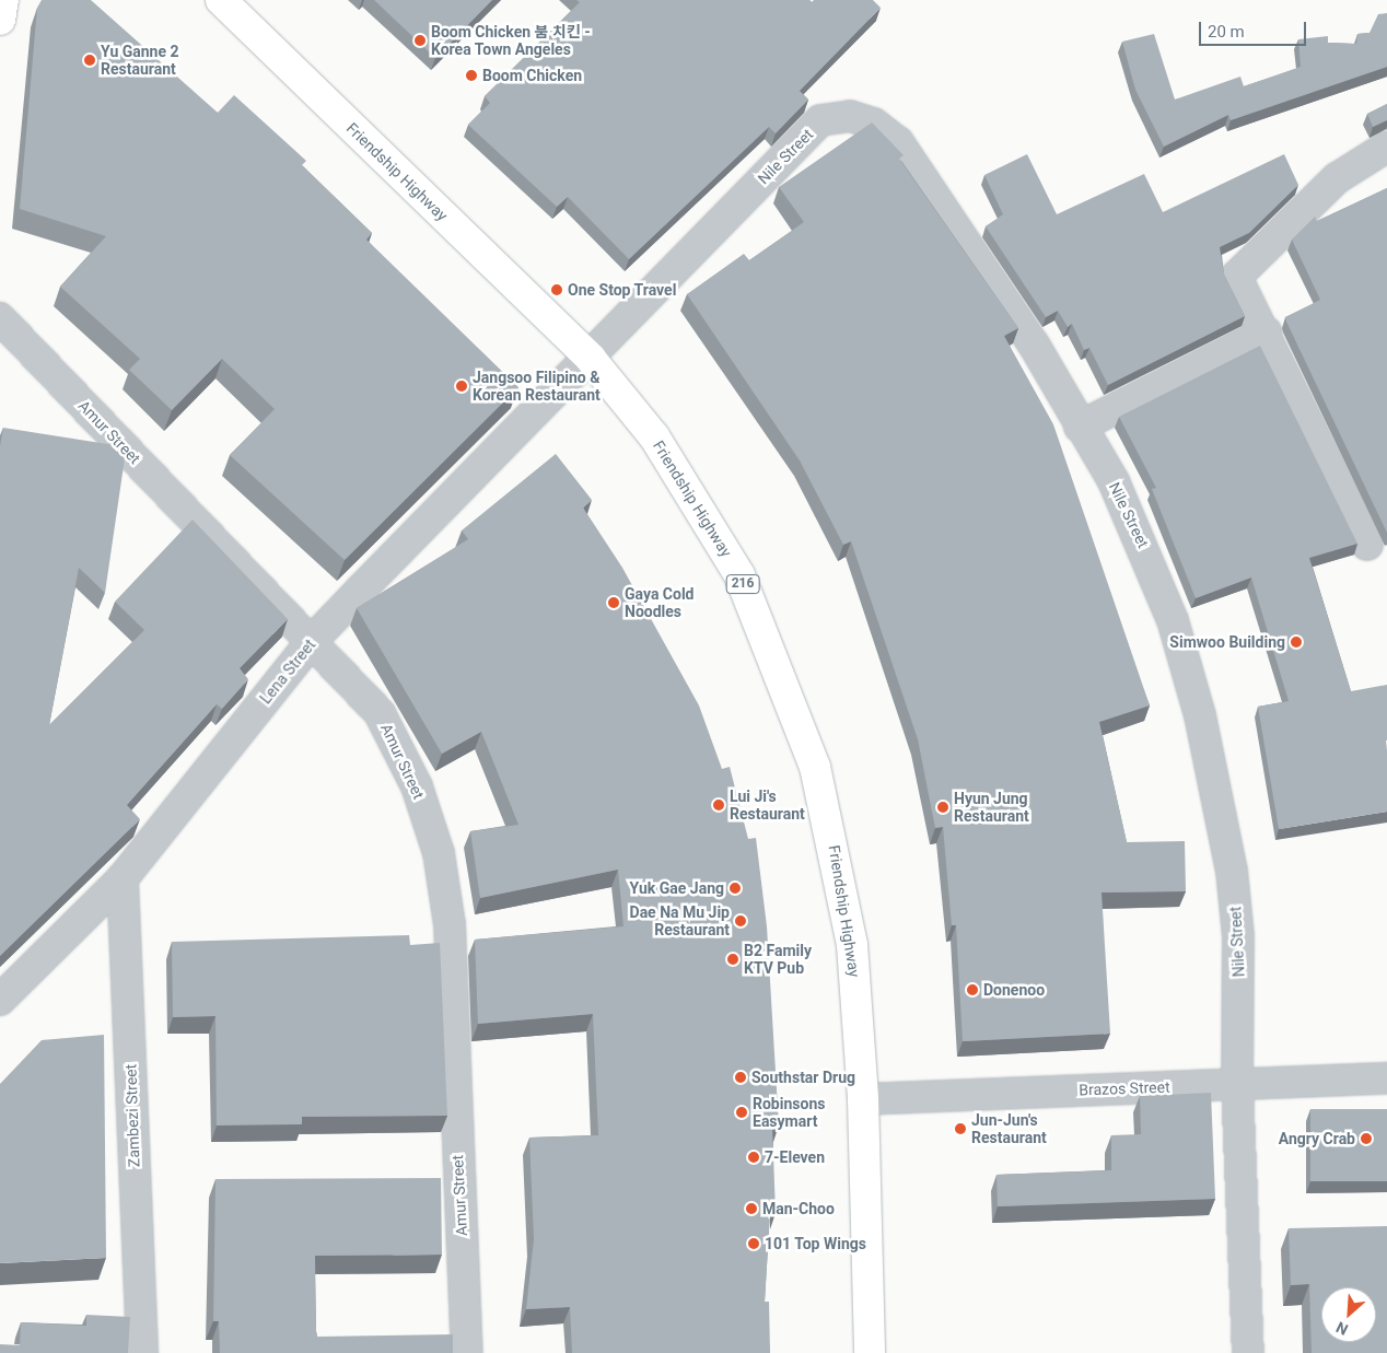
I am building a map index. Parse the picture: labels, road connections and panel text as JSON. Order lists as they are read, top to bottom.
{
  "streets": {
    "main road": ["Friendship Highway", "216"],
    "street": [
      "Nile Street",
      "Amur Street",
      "Lena Street",
      "Brazos Street",
      "Zambezi Street"
    ]
  },
  "crossings": [
    ["Nile Street", "Friendship Highway"],
    ["Nile Street", "Lena Street"],
    ["Nile Street", "Brazos Street"],
    ["Friendship Highway", "Lena Street"],
    ["Friendship Highway", "Brazos Street"],
    ["Amur Street", "Lena Street"],
    ["Lena Street", "Zambezi Street"]
  ],
  "places": [
    "Boom Chicken 붐 치킨 - Korea Town Angeles",
    "Yu Ganne 2 Restaurant",
    "Boom Chicken",
    "One Stop Travel",
    "Jangsoo Filipino & Korean Restaurant",
    "Gaya Cold Noodles",
    "Simwoo Building",
    "Lui Ji's Restaurant",
    "Hyun Jung Restaurant",
    "Yuk Gae Jang",
    "Dae Na Mu Jip Restaurant",
    "B2 Family KTV Pub",
    "Donenoo",
    "Southstar Drug",
    "Robinsons Easymart",
    "Jun-Jun's Restaurant",
    "Angry Crab",
    "7-Eleven",
    "Man-Choo",
    "101 Top Wings"
  ],
  "scale_bar": "20 m",
  "north": "bottom left"
}
